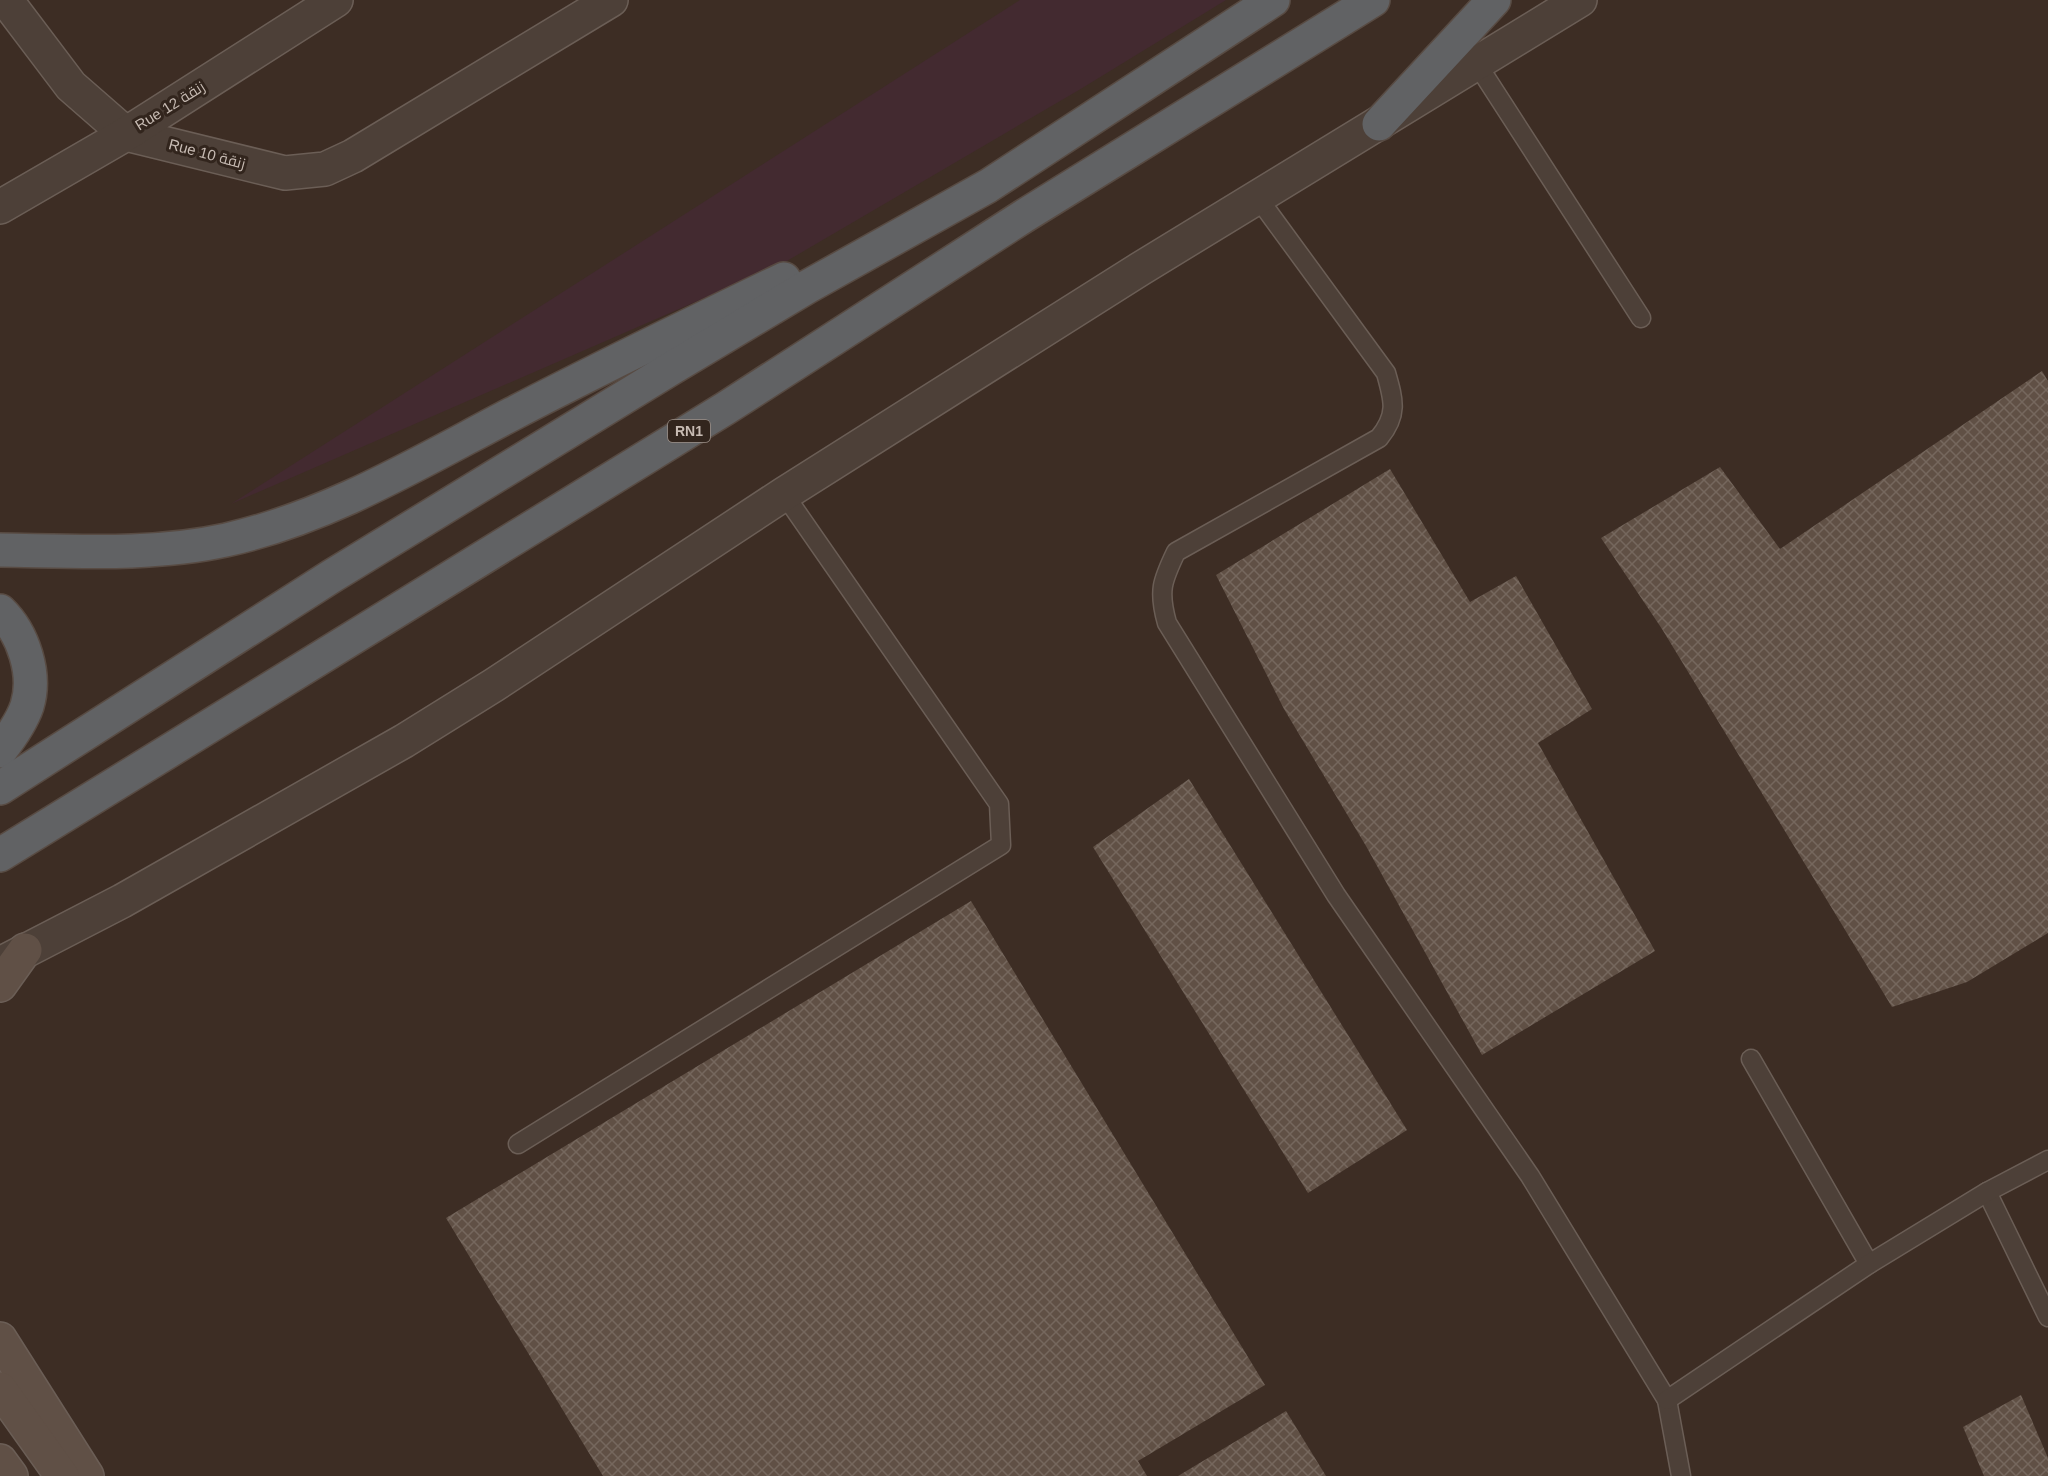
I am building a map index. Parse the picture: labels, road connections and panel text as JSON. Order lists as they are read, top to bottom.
{
  "streets": {
    "highway": ["RN1"],
    "street": ["Rue 12 زنقة", "Rue 10 زنقة"]
  },
  "crossings": [
    ["Rue 12 زنقة", "Rue 10 زنقة"]
  ]
}
